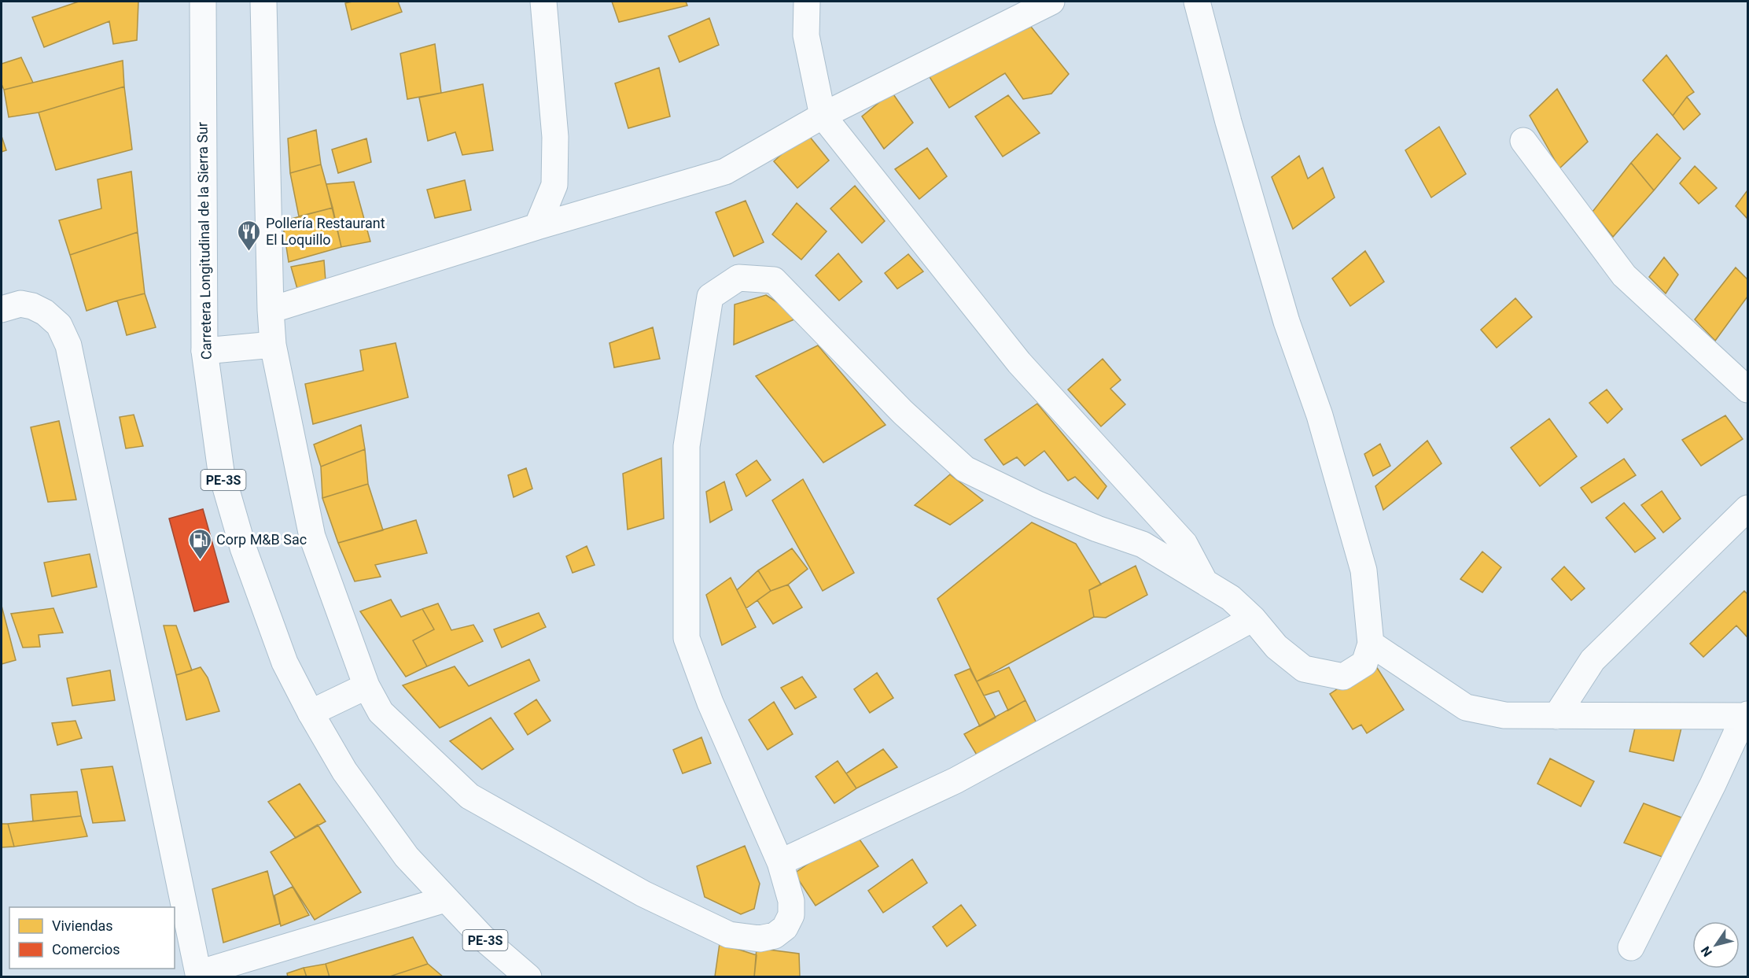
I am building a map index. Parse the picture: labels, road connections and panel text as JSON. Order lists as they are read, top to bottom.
{
  "streets": {
    "main road": ["Carretera Longitudinal de la Sierra Sur", "PE-3S"]
  },
  "places": {
    "restaurant": ["Pollería Restaurant El Loquillo"],
    "fuel station": ["Corp M&B Sac"]
  },
  "legend": ["Viviendas", "Comercios"],
  "north": "bottom left"
}
